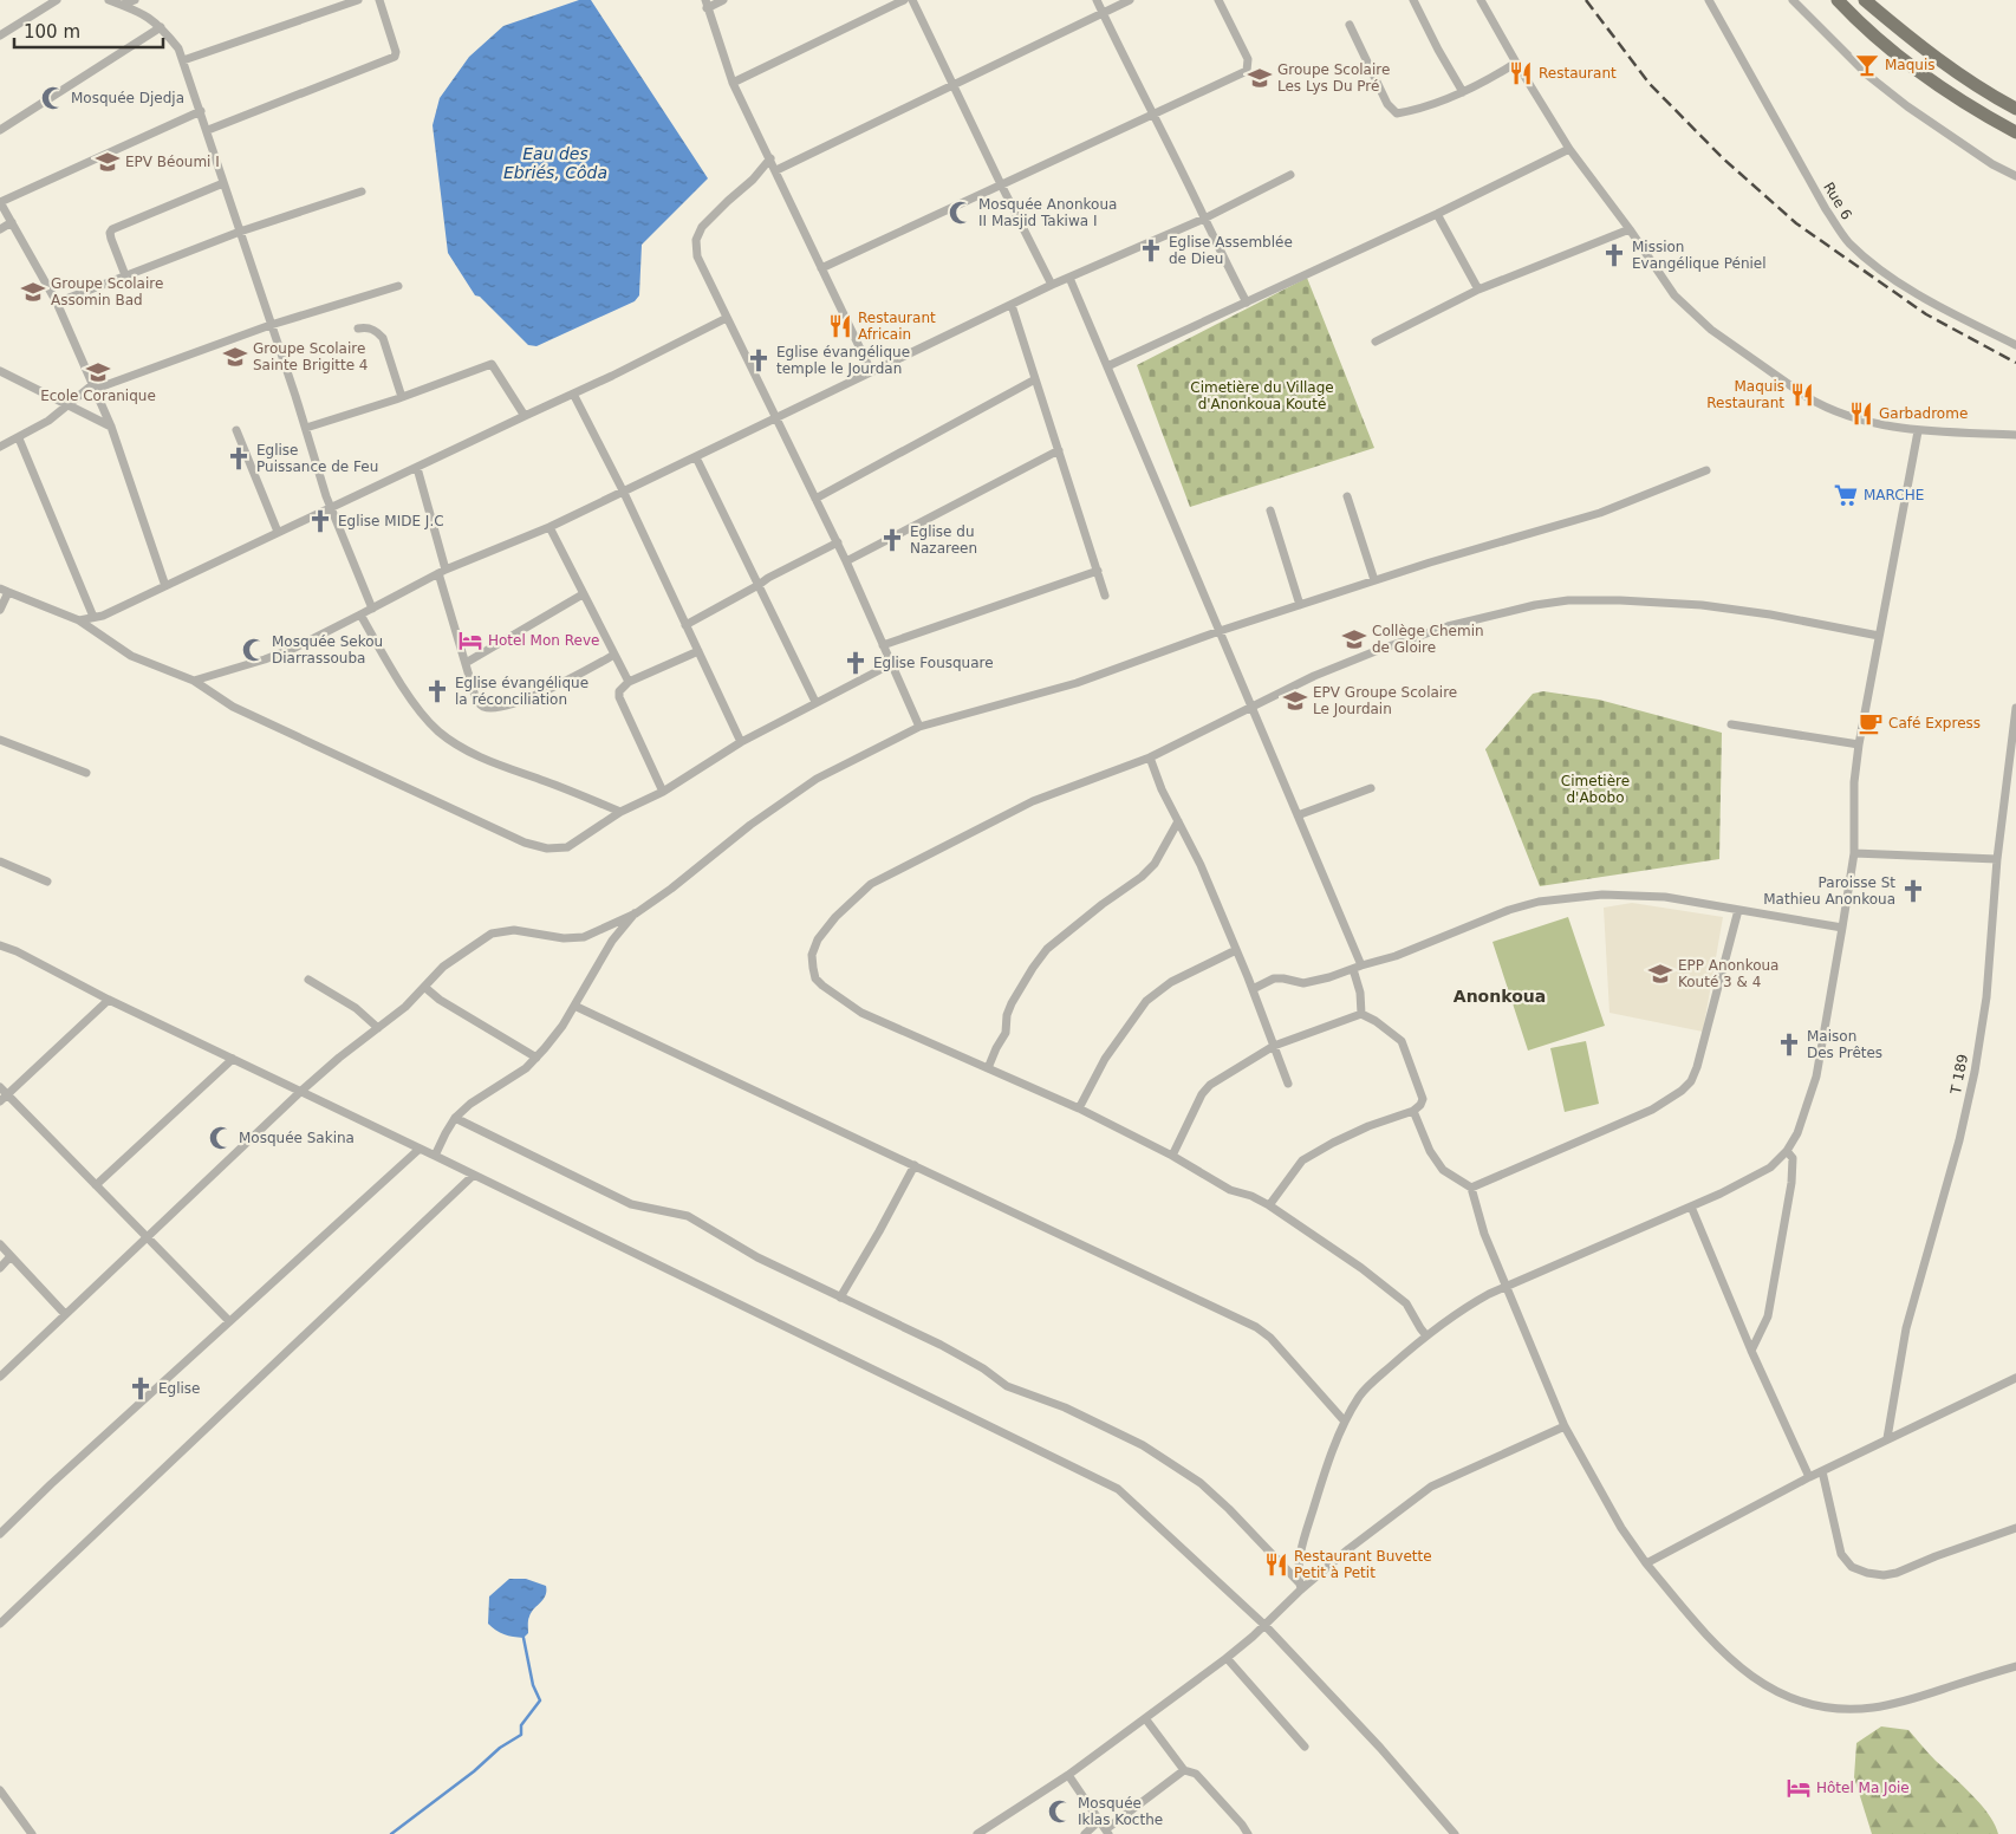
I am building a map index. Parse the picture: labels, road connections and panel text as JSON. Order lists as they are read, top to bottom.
{
  "streets": {
    "street": ["Rue 6", "T 189"]
  },
  "districts": ["Anonkoua"],
  "water": ["Eau des Ebriés, Côda"],
  "parks": ["Cimetière du Village d'Anonkoua Kouté", "Cimetière d'Abobo"],
  "places": {
    "bar": ["Maquis"],
    "restaurant": [
      "Restaurant",
      "Restaurant Africain",
      "Maquis Restaurant",
      "Garbadrome",
      "Restaurant Buvette Petit à Petit"
    ],
    "school or university": [
      "Groupe Scolaire Les Lys Du Pré",
      "EPV Béoumi I",
      "Groupe Scolaire Assomin Bad",
      "Groupe Scolaire Sainte Brigitte 4",
      "Ecole Coranique",
      "Collège Chemin de Gloire",
      "EPV Groupe Scolaire Le Jourdain",
      "EPP Anonkoua Kouté 3 & 4"
    ],
    "mosque": [
      "Mosquée Djedja",
      "Mosquée Anonkoua II Masjid Takiwa I",
      "Mosquée Sekou Diarrassouba",
      "Mosquée Sakina",
      "Mosquée Iklas Kocthe"
    ],
    "church": [
      "Eglise Assemblée de Dieu",
      "Mission Evangélique Péniel",
      "Eglise évangélique temple le Jourdan",
      "Eglise Puissance de Feu",
      "Eglise MIDE J.C",
      "Eglise du Nazareen",
      "Eglise Fousquare",
      "Eglise évangélique la réconciliation",
      "Paroisse St Mathieu Anonkoua",
      "Maison Des Prêtes",
      "Eglise"
    ],
    "supermarket": ["MARCHE"],
    "hotel": ["Hotel Mon Reve", "Hôtel Ma Joie"],
    "cafe": ["Café Express"]
  },
  "scale_bar": "100 m"
}
